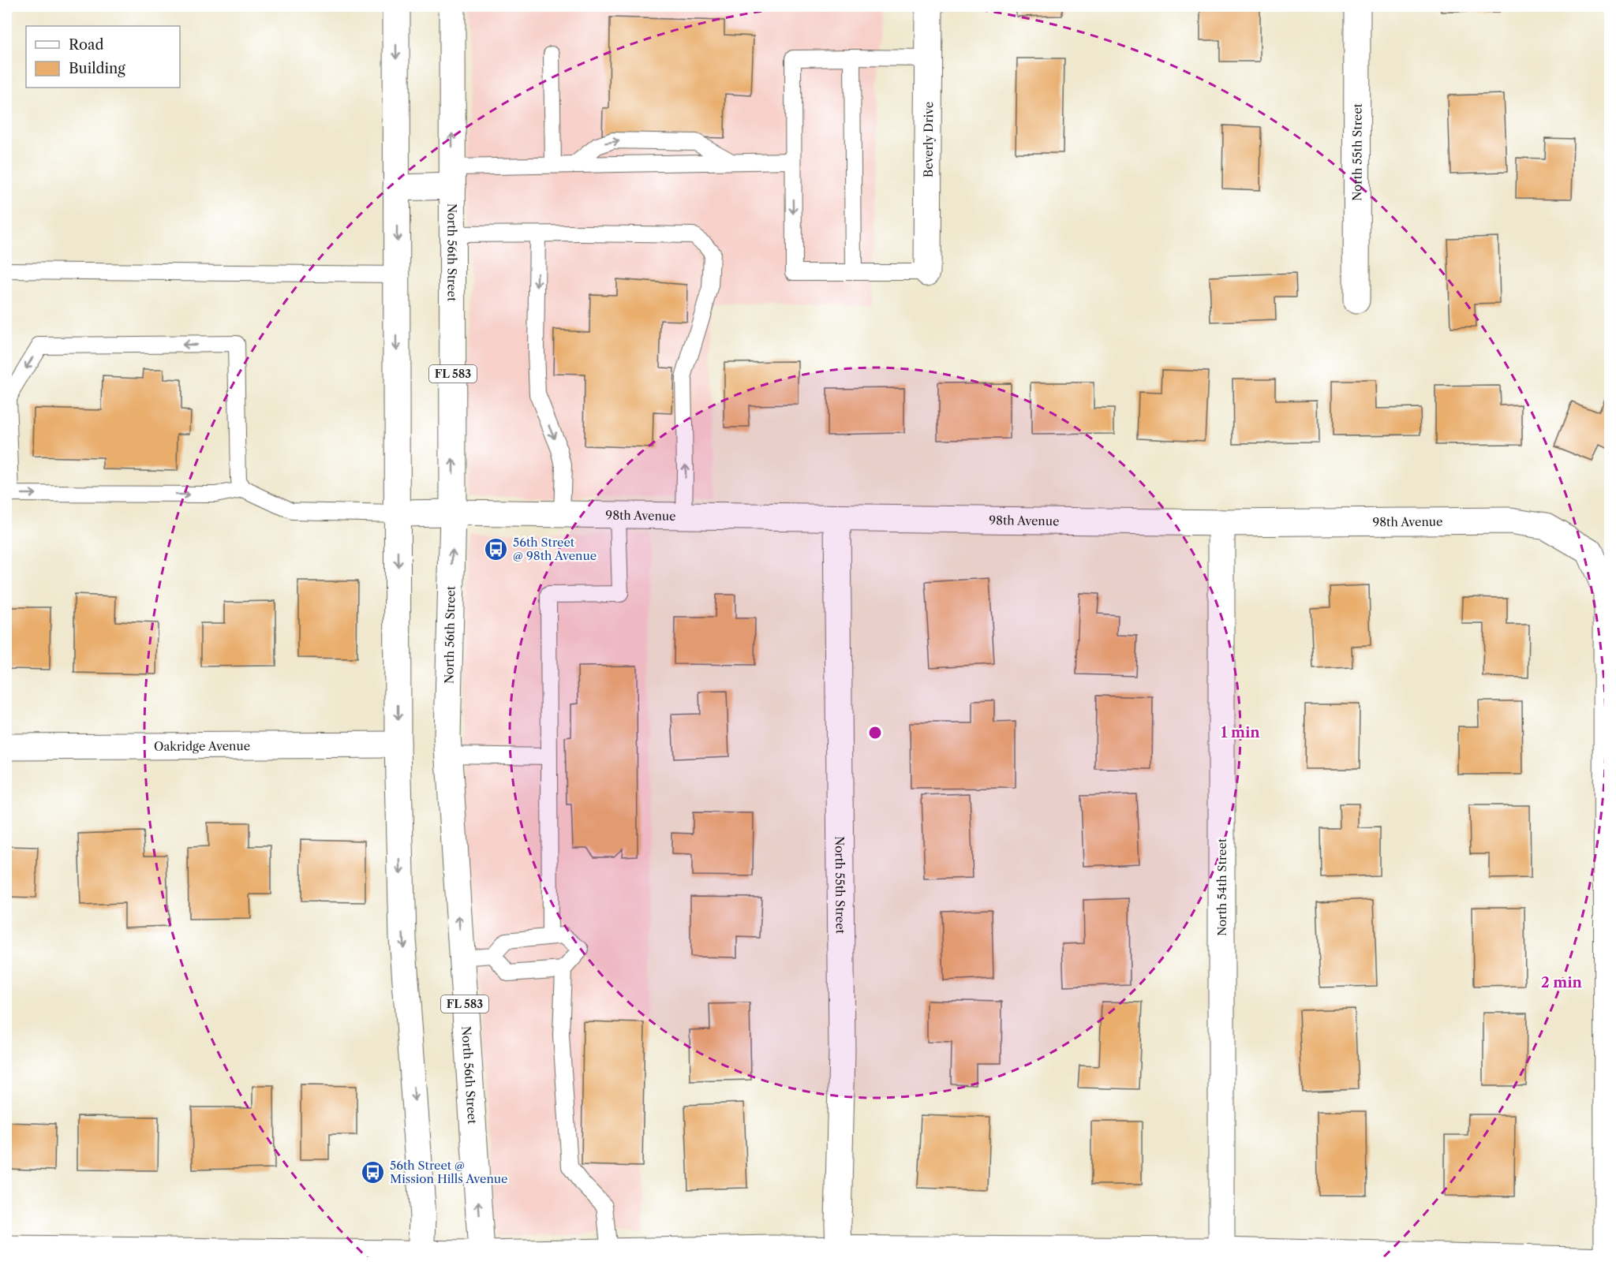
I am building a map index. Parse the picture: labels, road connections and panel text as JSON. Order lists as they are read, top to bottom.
{
  "streets": {
    "street": [
      "Beverly Drive",
      "North 55th Street",
      "North 56th Street",
      "FL 583",
      "98th Avenue",
      "Oakridge Avenue",
      "North 54th Street"
    ]
  },
  "crossings": [
    ["North 55th Street", "98th Avenue"],
    ["North 56th Street", "98th Avenue"],
    ["98th Avenue", "North 54th Street"]
  ],
  "places": {
    "bus stop": ["56th Street @ 98th Avenue", "56th Street @ Mission Hills Avenue"]
  },
  "legend": ["Road", "Building"],
  "rings": ["1 min", "2 min"]
}
